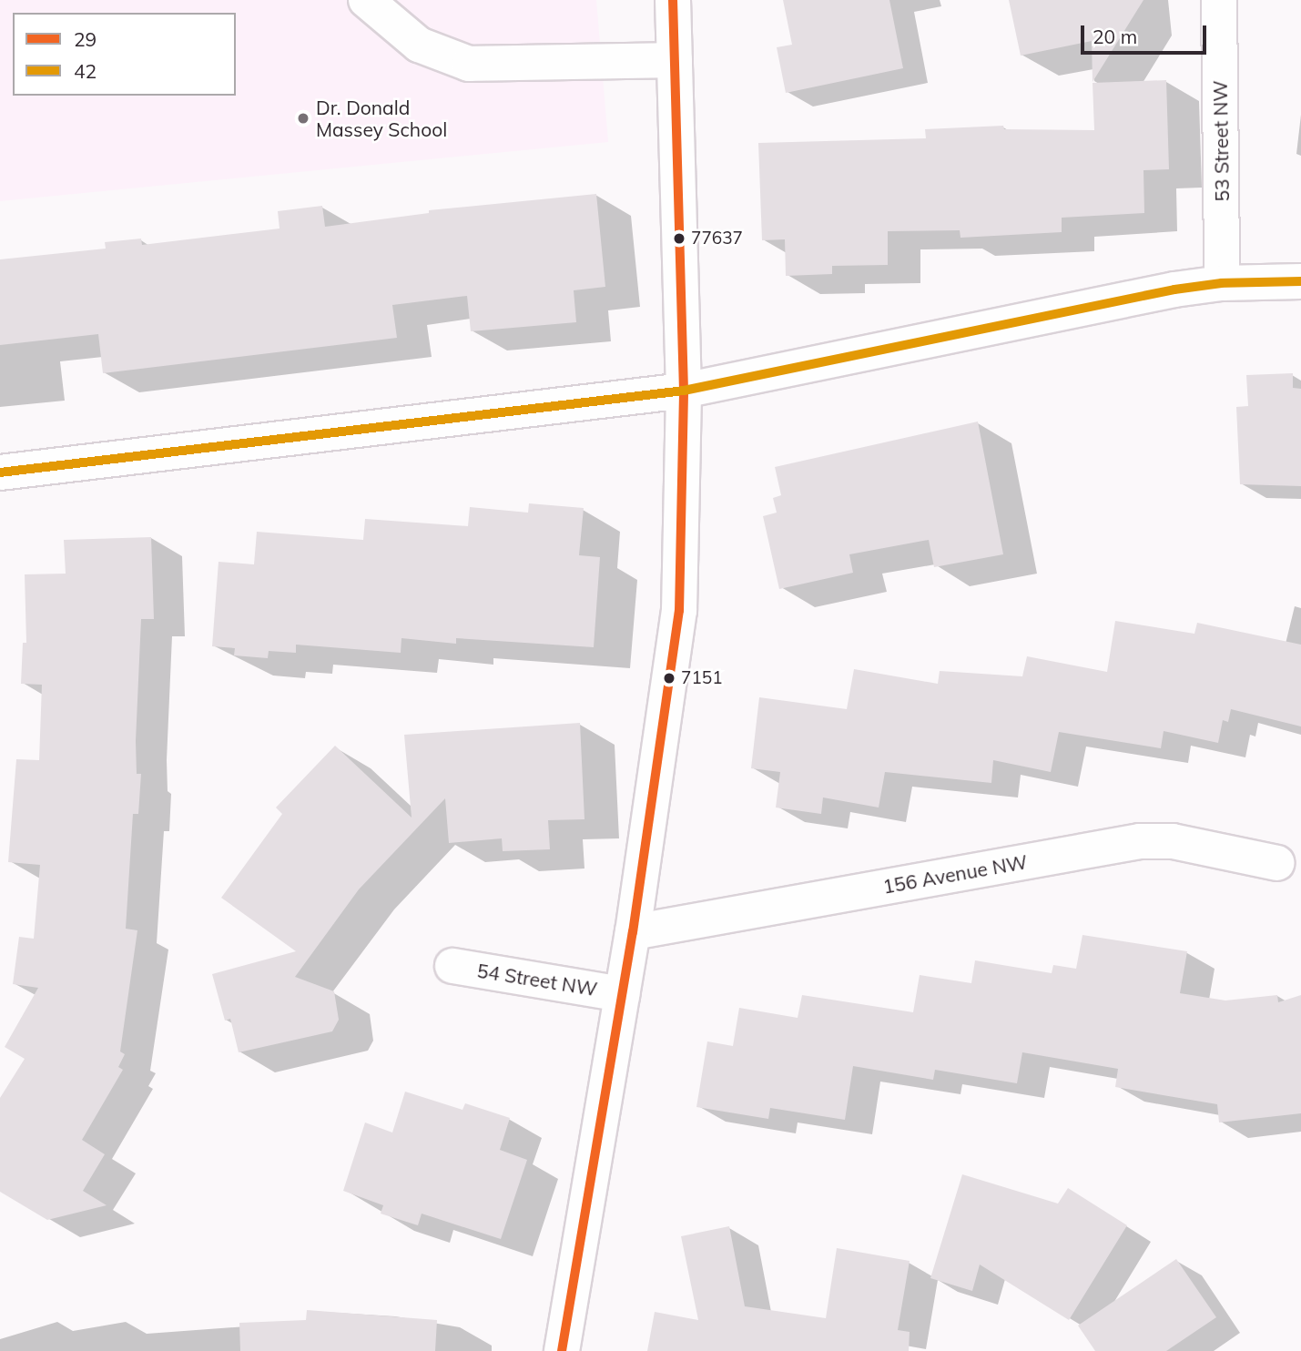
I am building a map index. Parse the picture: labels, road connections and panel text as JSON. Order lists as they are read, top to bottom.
{
  "streets": {
    "street": ["53 Street NW", "156 Avenue NW", "54 Street NW"]
  },
  "crossings": [
    ["156 Avenue NW", "54 Street NW"]
  ],
  "places": ["Dr. Donald Massey School", "77637", "7151"],
  "lines": ["transit line 29", "transit line 42"],
  "legend": ["29", "42"],
  "scale_bar": "20 m"
}
